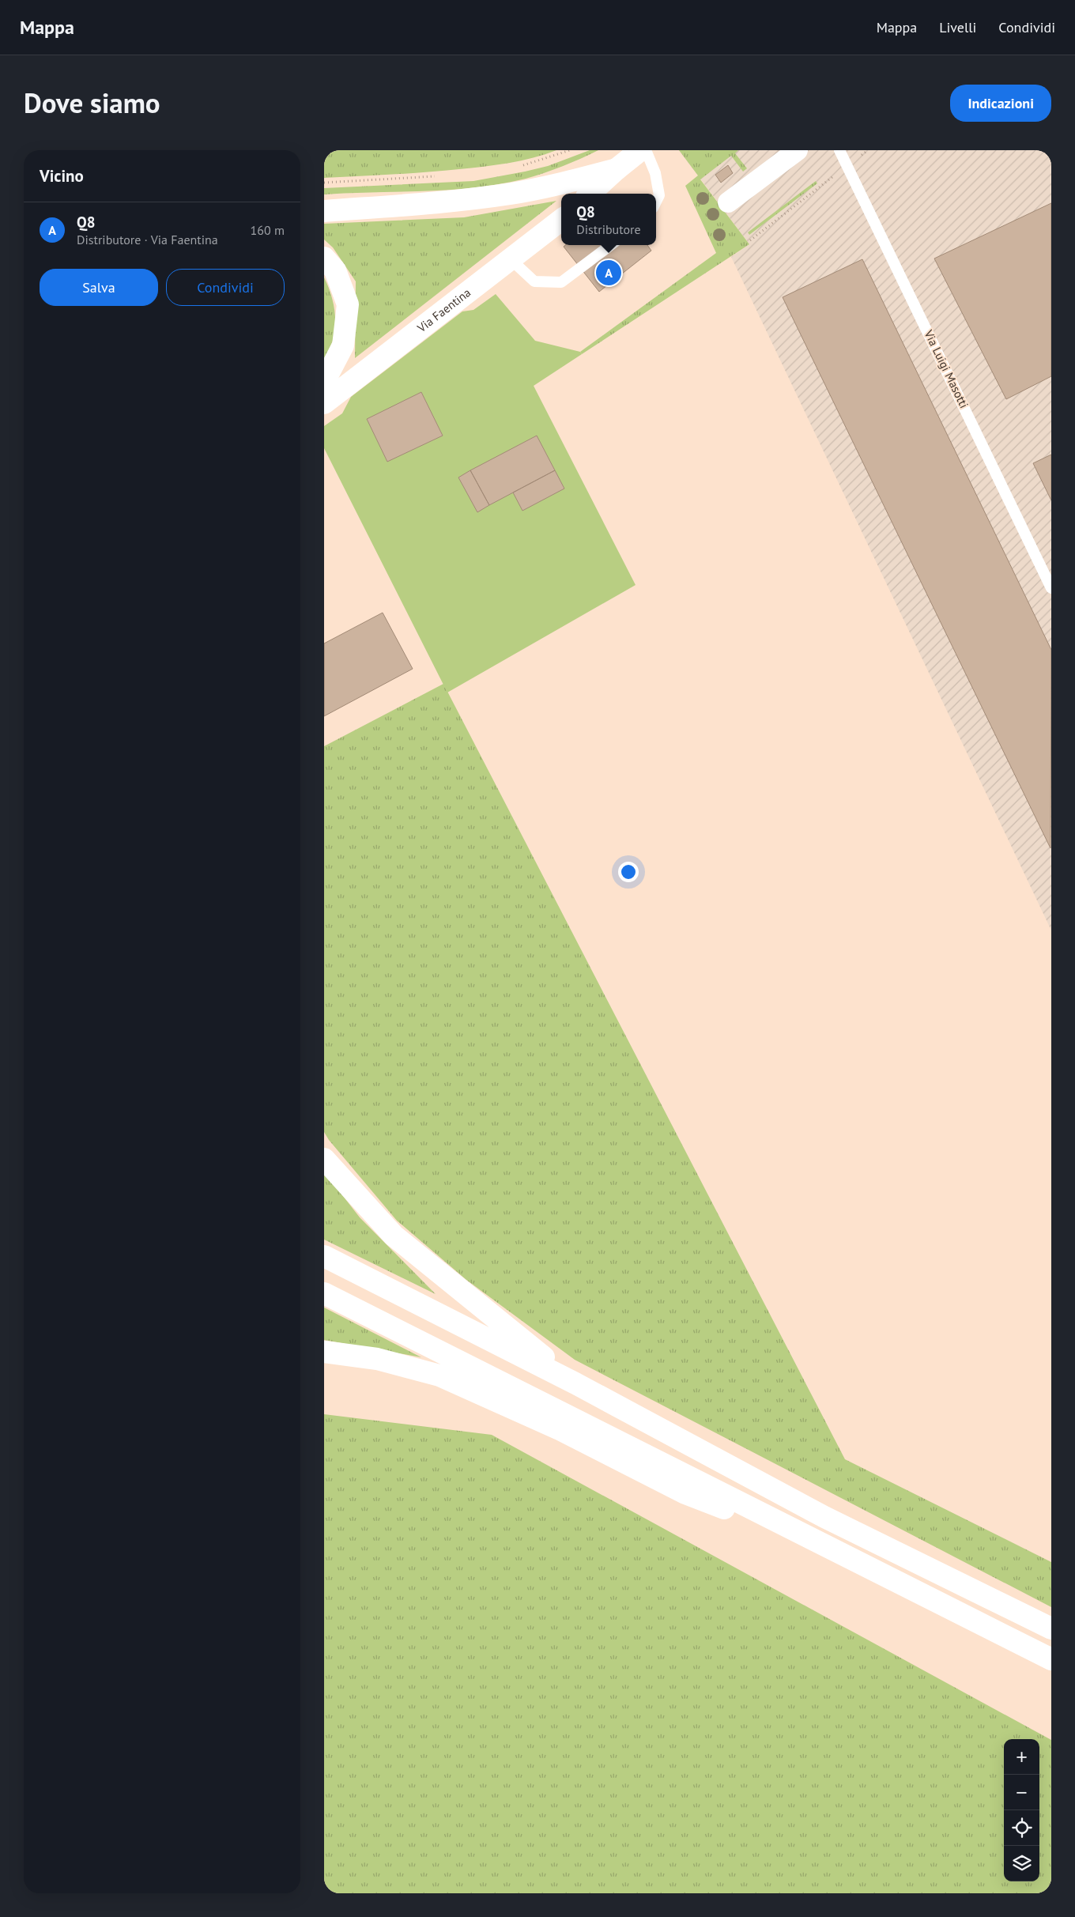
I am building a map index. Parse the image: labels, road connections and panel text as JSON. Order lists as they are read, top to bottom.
{
  "streets": {
    "main road": ["Via Faentina"],
    "lane": ["Via Luigi Masotti"]
  },
  "page": {
    "header": "Mappa",
    "nav": ["Mappa", "Livelli", "Condividi"],
    "title": "Dove siamo",
    "buttons": [
      "Indicazioni",
      ["Salva", "Condividi"]
    ],
    "heading": "Vicino",
    "popup": ["Q8", "Distributore"],
    "list": [
      {
        "mark": "A",
        "name": "Q8",
        "note": "Distributore · Via Faentina",
        "value": "160 m"
      }
    ],
    "pins": "A",
    "map_buttons": ["+", "−"]
  }
}
